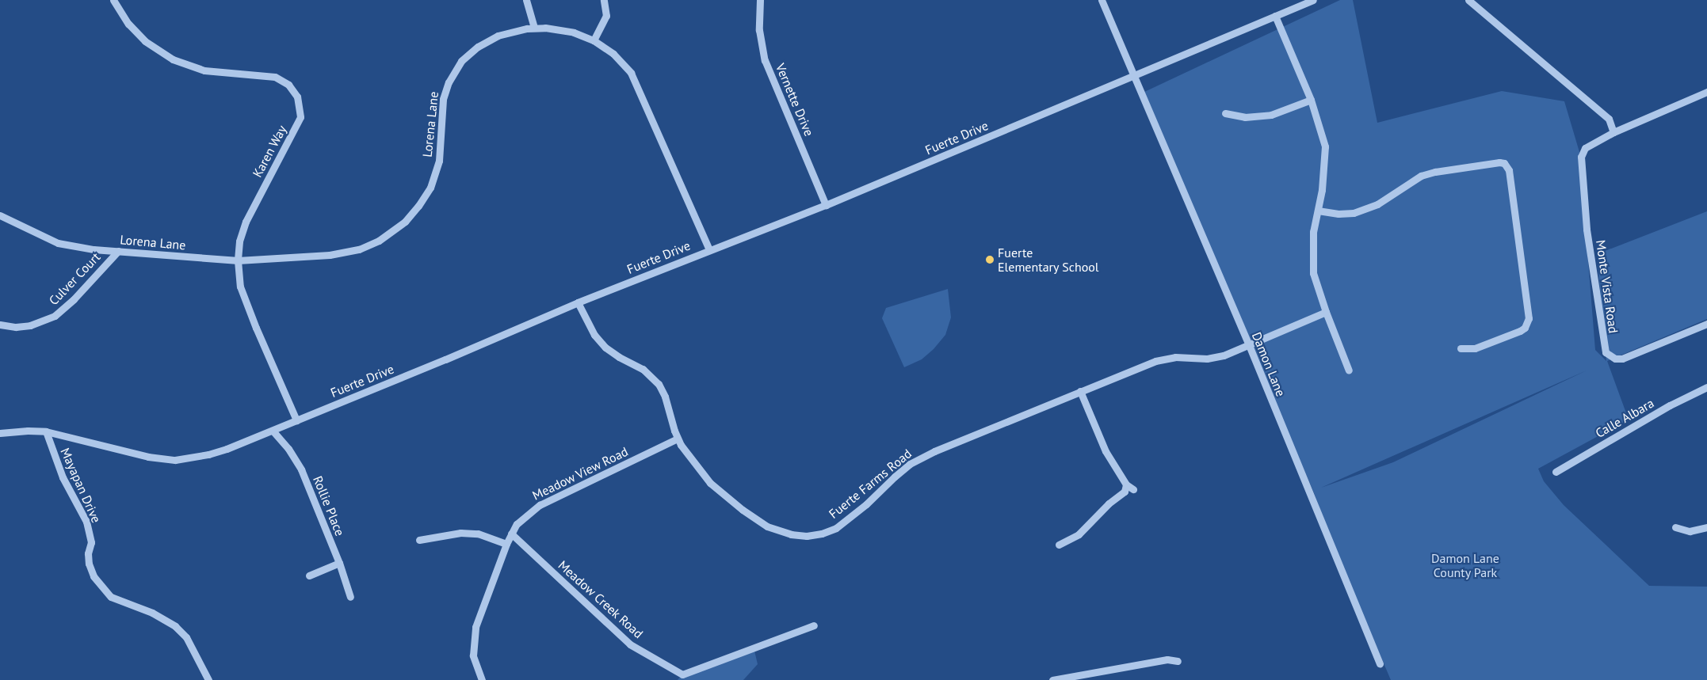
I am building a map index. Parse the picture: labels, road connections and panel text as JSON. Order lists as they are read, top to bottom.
{
  "streets": {
    "street": [
      "Vernette Drive",
      "Lorena Lane",
      "Fuerte Drive",
      "Karen Way",
      "Culver Court",
      "Monte Vista Road",
      "Damon Lane",
      "Calle Albara",
      "Meadow View Road",
      "Fuerte Farms Road",
      "Mayapan Drive",
      "Rollie Place",
      "Meadow Creek Road"
    ]
  },
  "crossings": [
    ["Vernette Drive", "Fuerte Drive"],
    ["Lorena Lane", "Fuerte Drive"],
    ["Lorena Lane", "Karen Way"],
    ["Lorena Lane", "Culver Court"],
    ["Fuerte Drive", "Karen Way"],
    ["Fuerte Drive", "Damon Lane"],
    ["Fuerte Drive", "Fuerte Farms Road"],
    ["Fuerte Drive", "Mayapan Drive"],
    ["Fuerte Drive", "Rollie Place"],
    ["Damon Lane", "Fuerte Farms Road"],
    ["Meadow View Road", "Fuerte Farms Road"],
    ["Meadow View Road", "Meadow Creek Road"]
  ],
  "parks": ["Damon Lane County Park"],
  "places": ["Fuerte Elementary School"]
}
